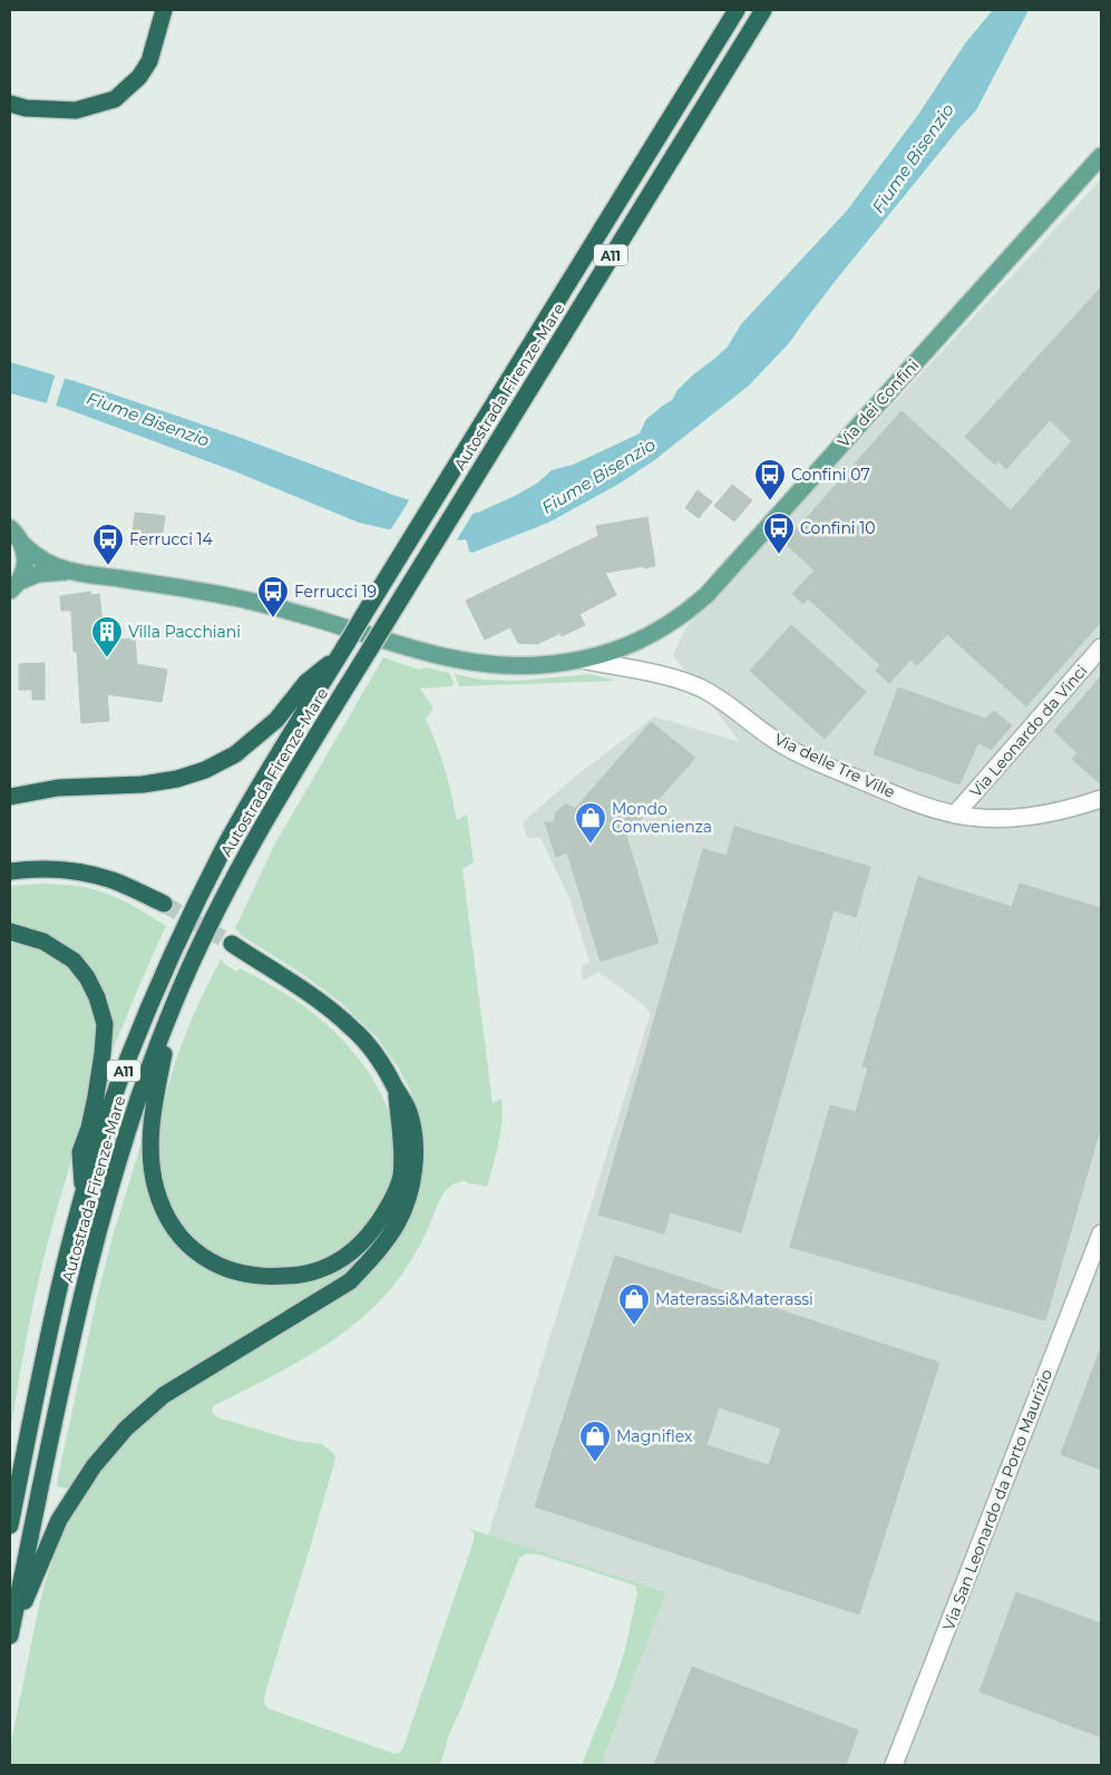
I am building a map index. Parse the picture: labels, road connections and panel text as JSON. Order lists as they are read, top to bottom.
{
  "streets": {
    "highway": ["A11", "Autostrada Firenze-Mare"],
    "main road": ["Via dei Confini"],
    "street": ["Via Leonardo da Vinci", "Via delle Tre Ville", "Via San Leonardo da Porto Maurizio"]
  },
  "crossings": [
    ["Via dei Confini", "Via delle Tre Ville"],
    ["Via Leonardo da Vinci", "Via delle Tre Ville"]
  ],
  "water": ["Fiume Bisenzio"],
  "places": {
    "bus stop": [
      "Confini 07",
      "Confini 10",
      "Ferrucci 14",
      "Ferrucci 19"
    ],
    "building": ["Villa Pacchiani"],
    "shop": ["Mondo Convenienza", "Materassi&Materassi", "Magniflex"]
  }
}
